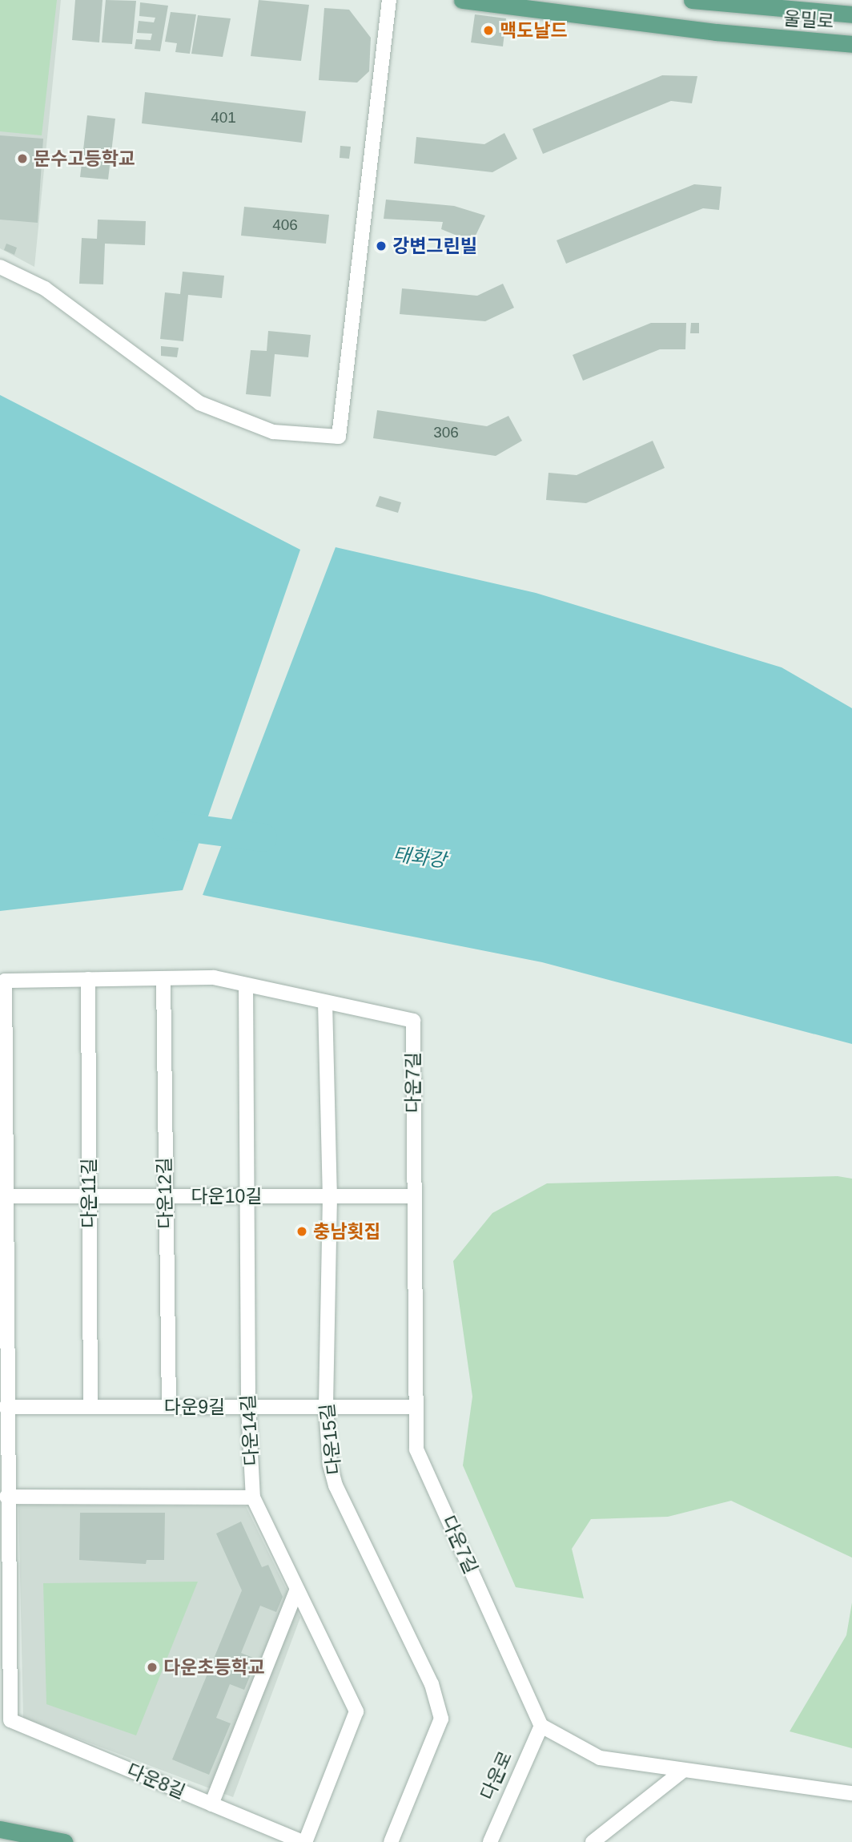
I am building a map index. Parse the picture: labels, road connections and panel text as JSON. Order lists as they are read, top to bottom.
{
  "streets": {
    "main road": ["울밀로"],
    "street": [
      "다운7길",
      "다운11길",
      "다운12길",
      "다운10길",
      "다운9길",
      "다운14길",
      "다운15길",
      "다운로",
      "다운8길"
    ]
  },
  "crossings": [
    ["다운7길", "다운11길"],
    ["다운7길", "다운12길"],
    ["다운7길", "다운10길"],
    ["다운7길", "다운9길"],
    ["다운7길", "다운14길"],
    ["다운7길", "다운15길"],
    ["다운7길", "다운로"],
    ["다운7길", "다운8길"],
    ["다운11길", "다운10길"],
    ["다운11길", "다운9길"],
    ["다운12길", "다운10길"],
    ["다운12길", "다운9길"],
    ["다운10길", "다운14길"],
    ["다운10길", "다운15길"],
    ["다운9길", "다운14길"],
    ["다운9길", "다운15길"],
    ["다운14길", "다운8길"]
  ],
  "water": ["태화강"],
  "places": [
    "맥도날드",
    "문수고등학교",
    "강변그린빌",
    "충남횟집",
    "다운초등학교"
  ],
  "house_numbers": ["401", "406", "306"]
}
